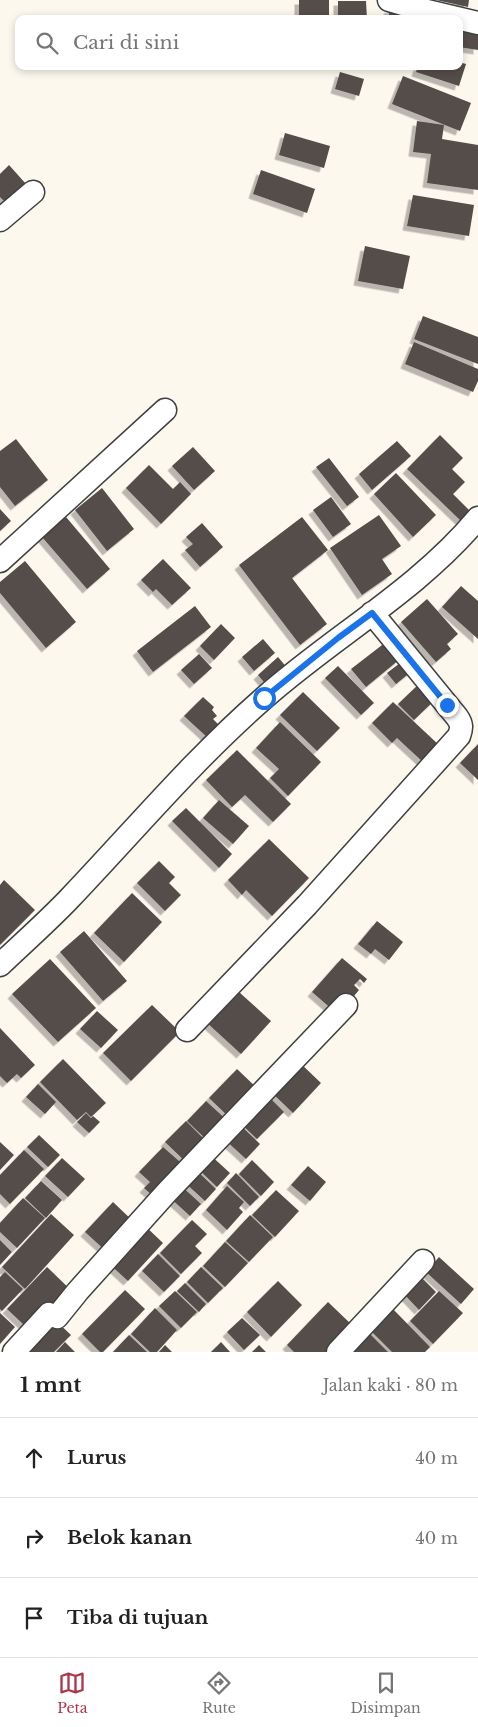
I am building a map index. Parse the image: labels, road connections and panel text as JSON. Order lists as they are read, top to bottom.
{
  "page": {
    "search": "Cari di sini",
    "heading": ["1 mnt", "Jalan kaki · 80 m"],
    "list": [
      ["Lurus", "40 m"],
      ["Belok kanan", "40 m"],
      "Tiba di tujuan"
    ],
    "nav": ["Peta", "Rute", "Disimpan"]
  }
}
